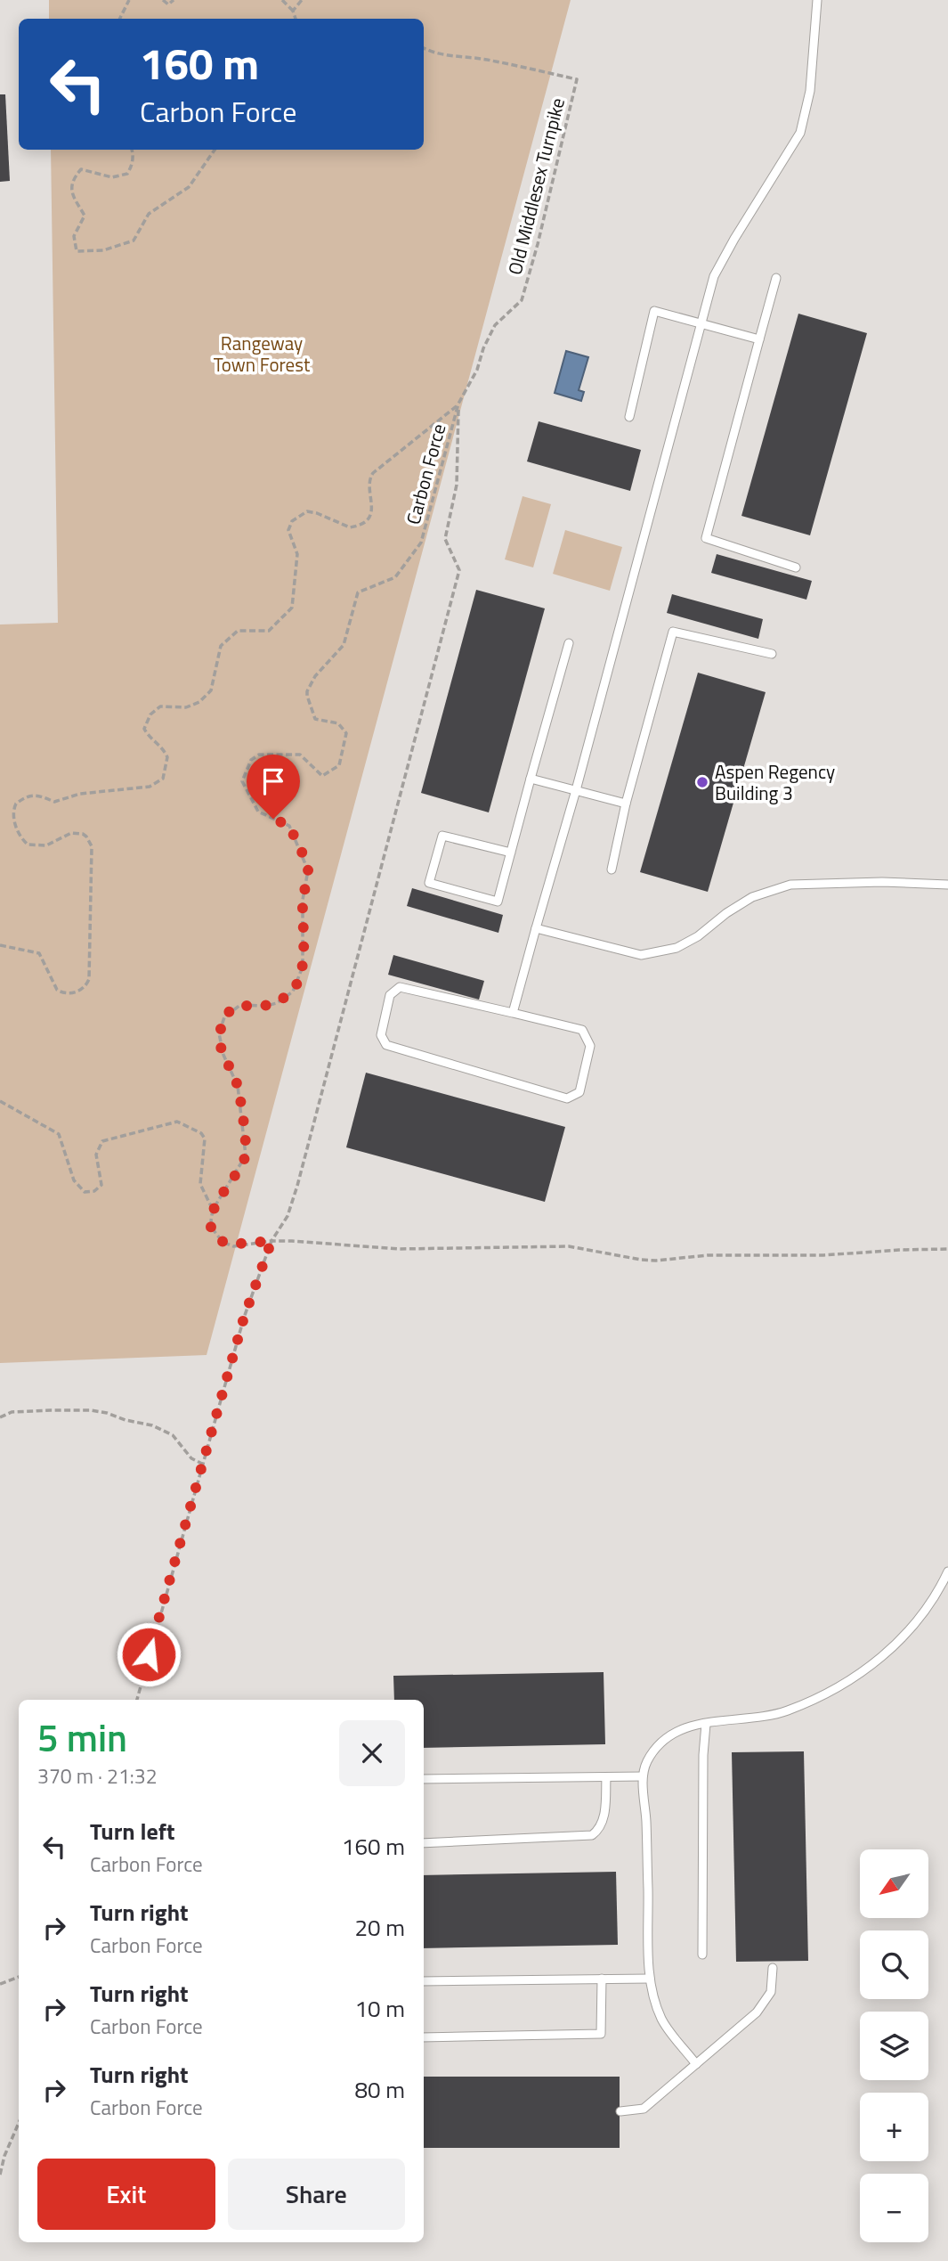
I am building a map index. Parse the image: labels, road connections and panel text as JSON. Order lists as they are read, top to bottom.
{
  "streets": {
    "path": ["Old Middlesex Turnpike", "Carbon Force"]
  },
  "crossings": [
    ["Old Middlesex Turnpike", "Carbon Force"]
  ],
  "parks": ["Rangeway Town Forest"],
  "places": ["Aspen Regency Building 3"],
  "north": "bottom left",
  "page": {
    "turn": ["160 m", "Carbon Force"],
    "heading": ["5 min", "370 m · 21:32"],
    "list": [
      {
        "name": "Turn left",
        "note": "Carbon Force",
        "value": "160 m"
      },
      {
        "name": "Turn right",
        "note": "Carbon Force",
        "value": "20 m"
      },
      {
        "name": "Turn right",
        "note": "Carbon Force",
        "value": "10 m"
      },
      {
        "name": "Turn right",
        "note": "Carbon Force",
        "value": "80 m"
      }
    ],
    "map_buttons": ["+", "−"],
    "buttons": ["Exit", "Share"]
  }
}
